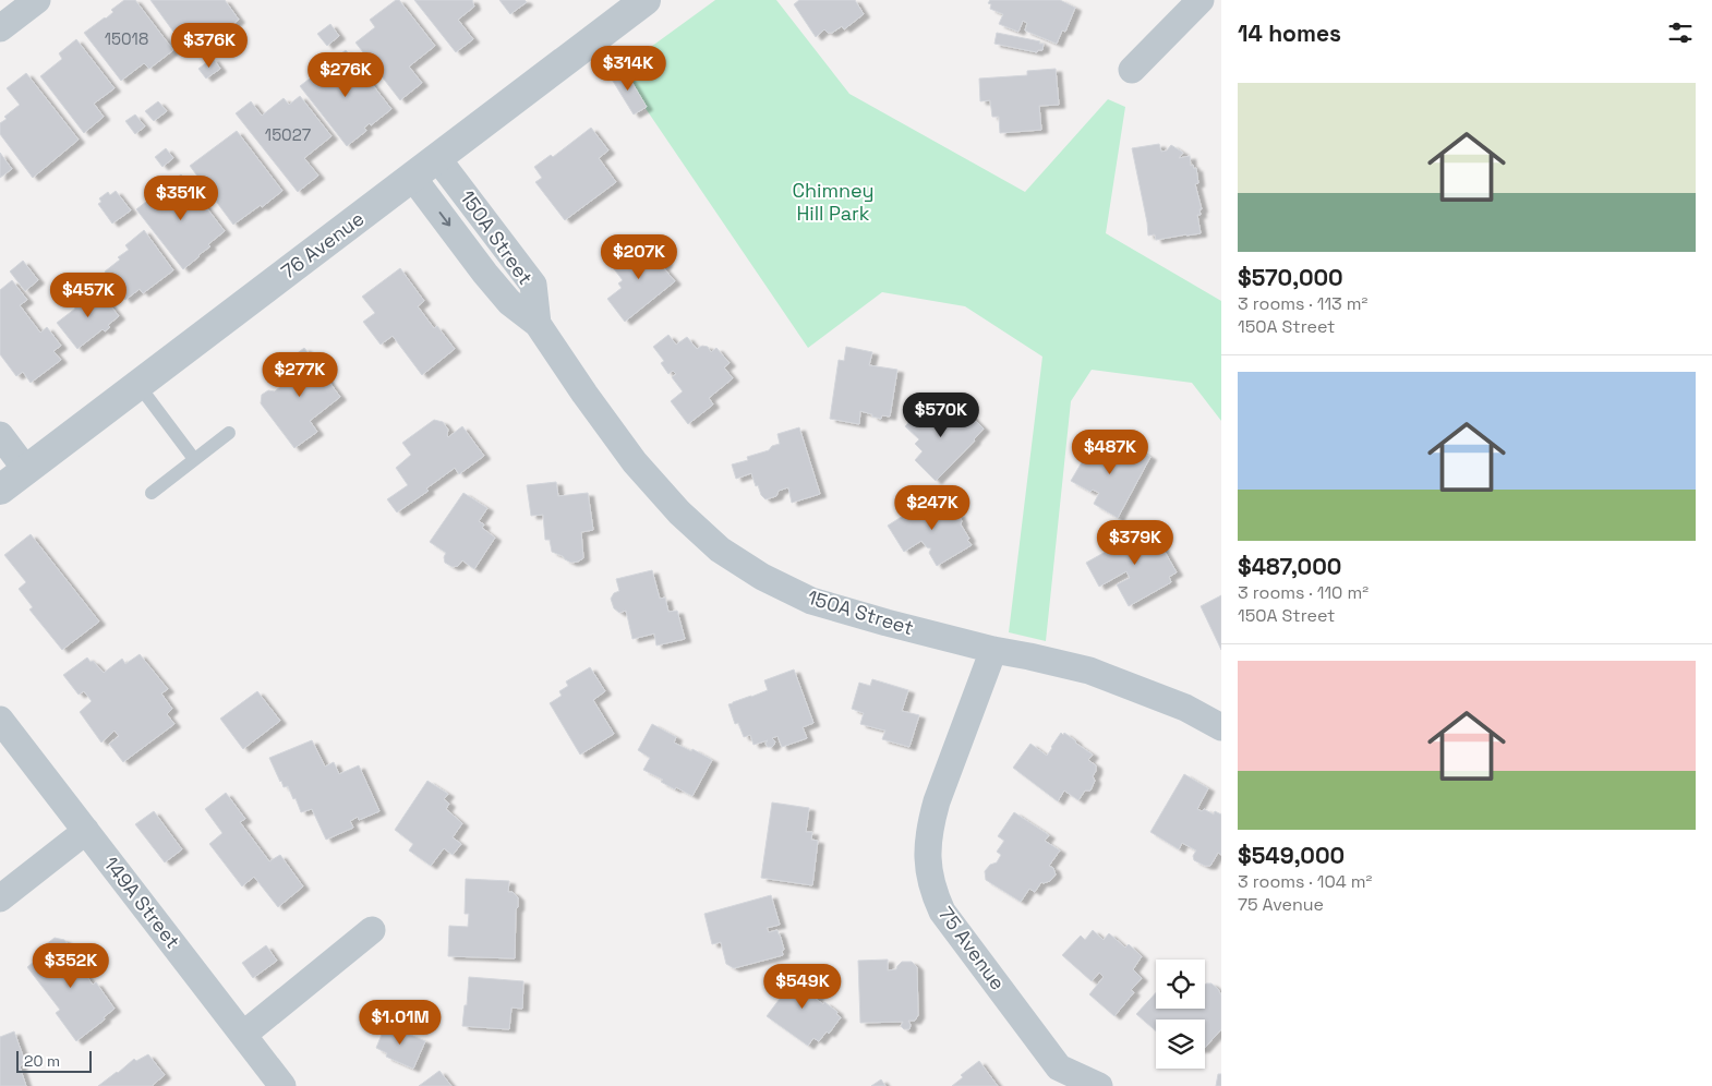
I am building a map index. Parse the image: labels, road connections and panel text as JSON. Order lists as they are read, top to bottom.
{
  "streets": {
    "street": [
      "150A Street",
      "76 Avenue",
      "149A Street",
      "75 Avenue"
    ]
  },
  "crossings": [
    ["150A Street", "76 Avenue"],
    ["150A Street", "75 Avenue"]
  ],
  "parks": ["Chimney Hill Park"],
  "house_numbers": ["15018", "15027"],
  "scale_bar": "20 m",
  "page": {
    "heading": "14 homes",
    "price": [
      "$376K",
      "$314K",
      "$276K",
      "$351K",
      "$207K",
      "$457K",
      "$277K",
      "$570K",
      "$487K",
      "$247K",
      "$379K",
      "$352K",
      "$549K",
      "$1.01M"
    ],
    "list": [
      {
        "name": "$570,000",
        "note": "3 rooms · 113 m² · 150A Street"
      },
      {
        "name": "$487,000",
        "note": "3 rooms · 110 m² · 150A Street"
      },
      {
        "name": "$549,000",
        "note": "3 rooms · 104 m² · 75 Avenue"
      }
    ],
    "scale": "20 m"
  }
}
